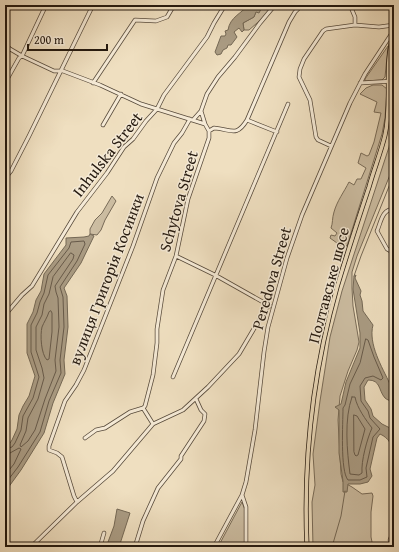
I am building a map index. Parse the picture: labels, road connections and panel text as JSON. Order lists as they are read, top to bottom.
{
  "streets": {
    "main road": ["Полтавське шосе"],
    "street": [
      "Inhulska Street",
      "Schytova Street",
      "Peredova Street",
      "вулиця Григорія Косинки"
    ]
  },
  "crossings": [
    ["Schytova Street", "вулиця Григорія Косинки"],
    ["Peredova Street", "Полтавське шосе"]
  ],
  "scale_bar": "200 m"
}
